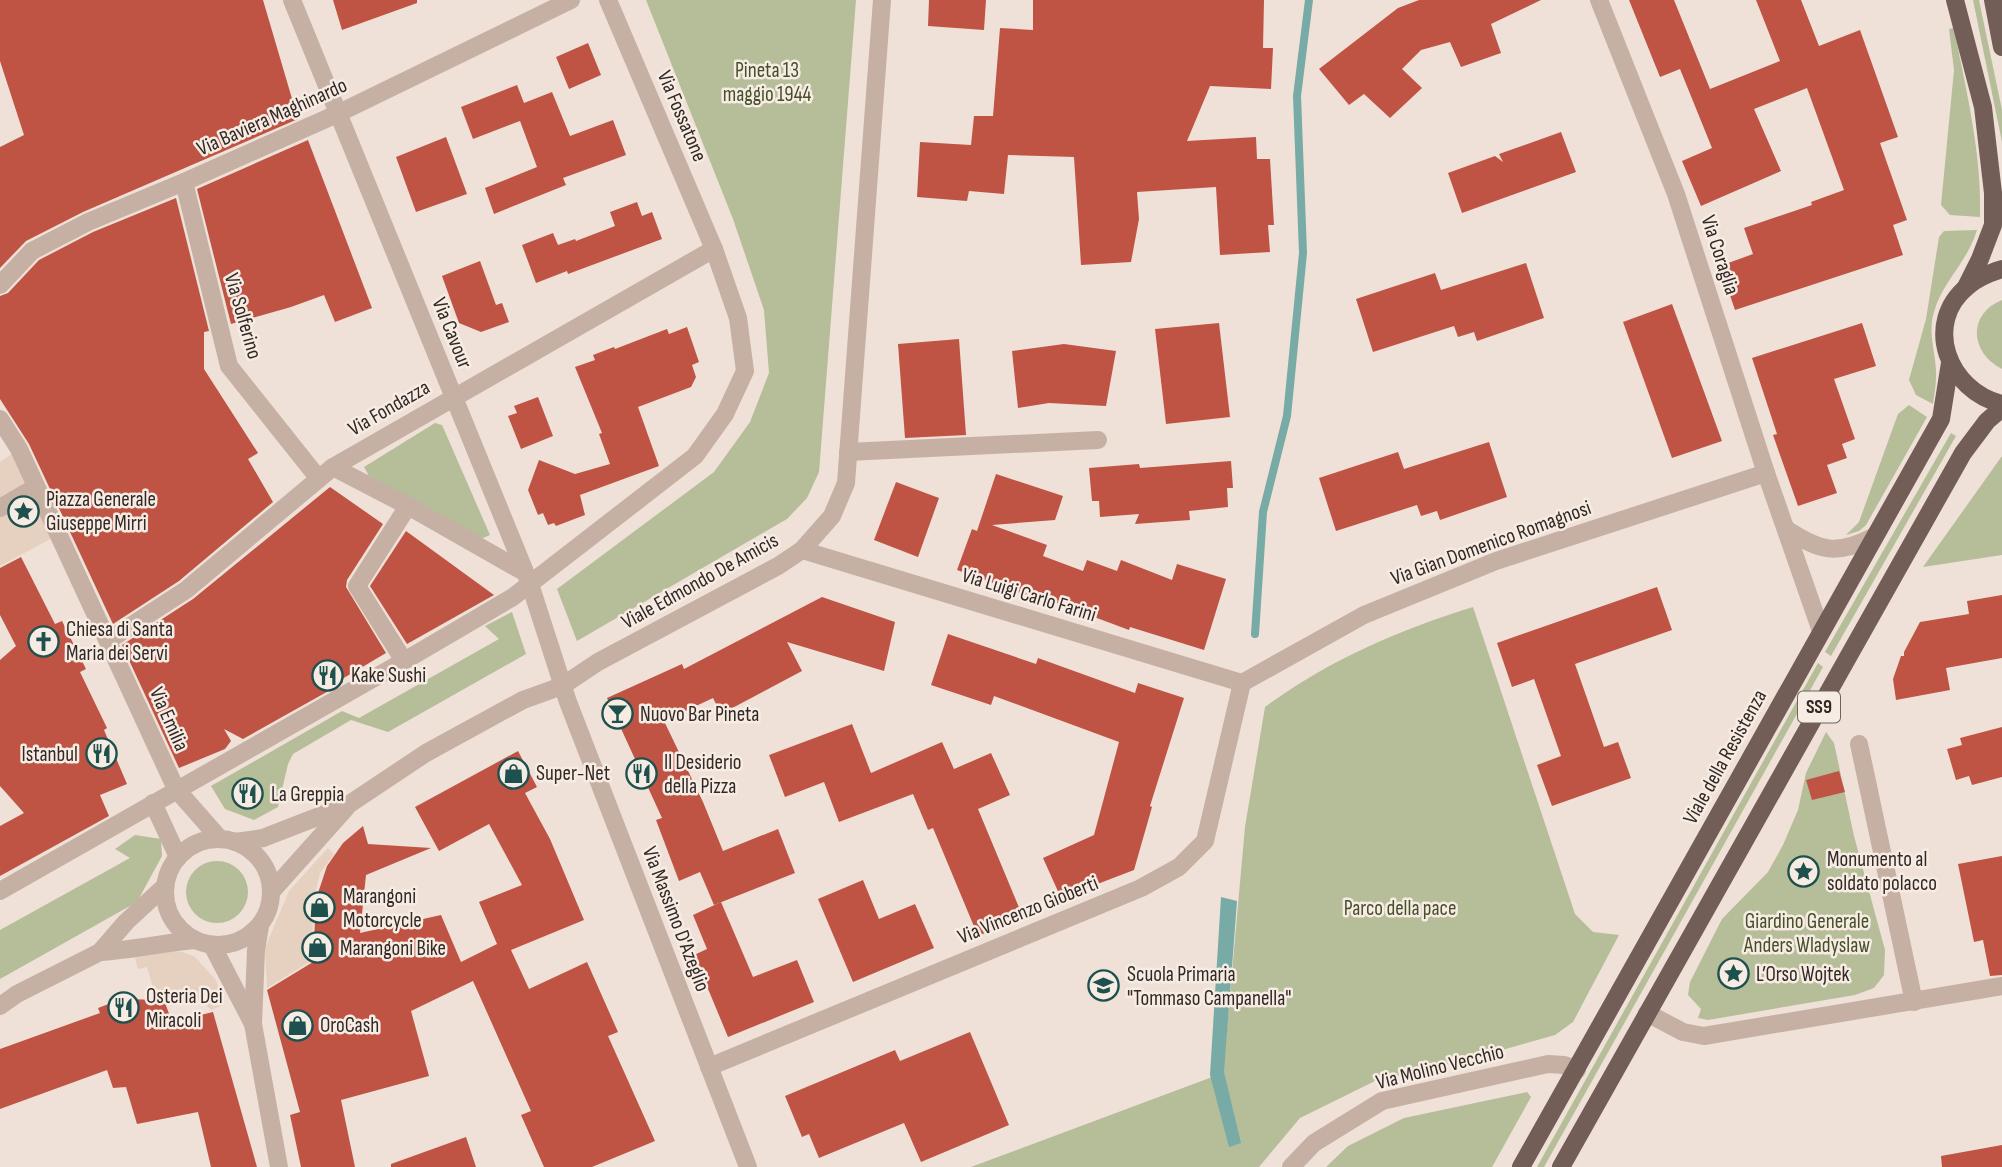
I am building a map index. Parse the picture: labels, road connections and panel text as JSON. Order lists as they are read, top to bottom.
{
  "streets": {
    "main road": ["SS9", "Viale della Resistenza"],
    "street": [
      "Via Fossatone",
      "Via Baviera Maghinardo",
      "Via Coraglia",
      "Via Solferino",
      "Via Cavour",
      "Via Fondazza",
      "Via Gian Domenico Romagnosi",
      "Viale Edmondo De Amicis",
      "Via Luigi Carlo Farini",
      "Via Emilia",
      "Via Vincenzo Gioberti",
      "Via Massimo D'Azeglio",
      "Via Molino Vecchio"
    ]
  },
  "crossings": [
    ["Via Fossatone", "Via Fondazza"],
    ["Via Baviera Maghinardo", "Via Solferino"],
    ["Via Baviera Maghinardo", "Via Cavour"],
    ["Via Coraglia", "Via Gian Domenico Romagnosi"],
    ["Via Coraglia", "Viale della Resistenza"],
    ["Via Solferino", "Via Cavour"],
    ["Via Solferino", "Via Fondazza"],
    ["Via Cavour", "Via Fondazza"],
    ["Via Cavour", "Viale Edmondo De Amicis"],
    ["Via Cavour", "Via Massimo D'Azeglio"],
    ["Via Fondazza", "Via Emilia"],
    ["Via Gian Domenico Romagnosi", "Via Luigi Carlo Farini"],
    ["Via Gian Domenico Romagnosi", "Via Vincenzo Gioberti"],
    ["Viale Edmondo De Amicis", "Via Luigi Carlo Farini"],
    ["Viale Edmondo De Amicis", "Via Emilia"],
    ["Viale Edmondo De Amicis", "Via Massimo D'Azeglio"],
    ["Via Luigi Carlo Farini", "Via Vincenzo Gioberti"],
    ["Viale della Resistenza", "Via Molino Vecchio"],
    ["Via Vincenzo Gioberti", "Via Massimo D'Azeglio"]
  ],
  "parks": ["Pineta 13 maggio 1944", "Parco della pace", "Giardino Generale Anders Wladyslaw"],
  "places": {
    "place": ["Piazza Generale Giuseppe Mirri", "Monumento al soldato polacco", "L’Orso Wojtek"],
    "church": ["Chiesa di Santa Maria dei Servi"],
    "restaurant": [
      "Kake Sushi",
      "Istanbul",
      "Il Desiderio della Pizza",
      "La Greppia",
      "Osteria Dei Miracoli"
    ],
    "bar": ["Nuovo Bar Pineta"],
    "shop": [
      "Super-Net",
      "Marangoni Motorcycle",
      "Marangoni Bike",
      "OroCash"
    ],
    "school or university": ["Scuola Primaria \"Tommaso Campanella\""]
  }
}
